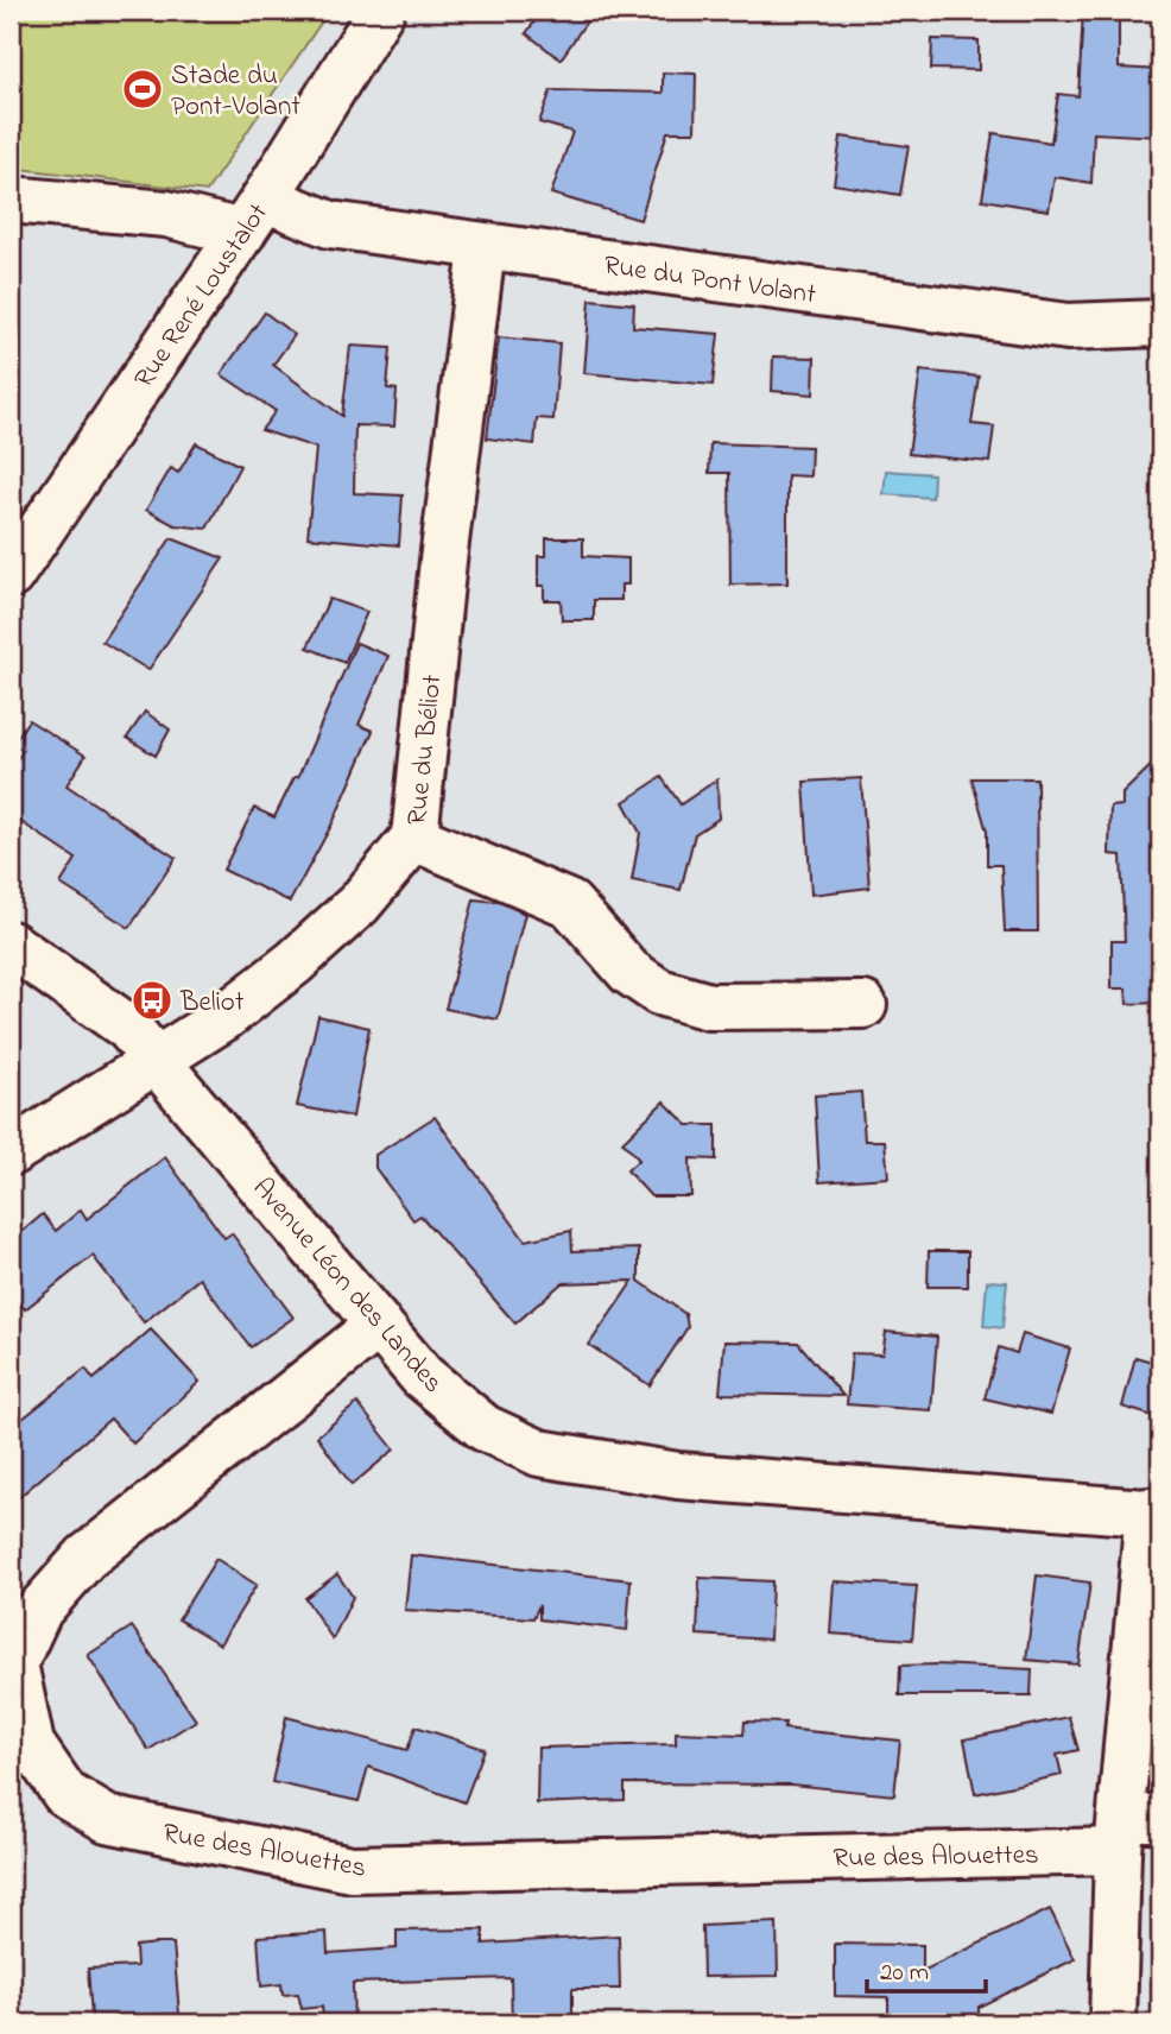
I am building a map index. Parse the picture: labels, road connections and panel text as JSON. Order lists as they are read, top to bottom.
{
  "streets": {
    "street": [
      "Rue du Pont Volant",
      "Rue René Loustalot",
      "Rue du Béliot",
      "Avenue Léon des Landes",
      "Rue des Alouettes"
    ]
  },
  "crossings": [
    ["Rue du Pont Volant", "Rue René Loustalot"],
    ["Rue du Pont Volant", "Rue du Béliot"],
    ["Rue du Béliot", "Avenue Léon des Landes"],
    ["Avenue Léon des Landes", "Rue des Alouettes"]
  ],
  "places": {
    "sports": ["Stade du Pont-Volant"],
    "bus stop": ["Beliot"]
  },
  "scale_bar": "20 m"
}
